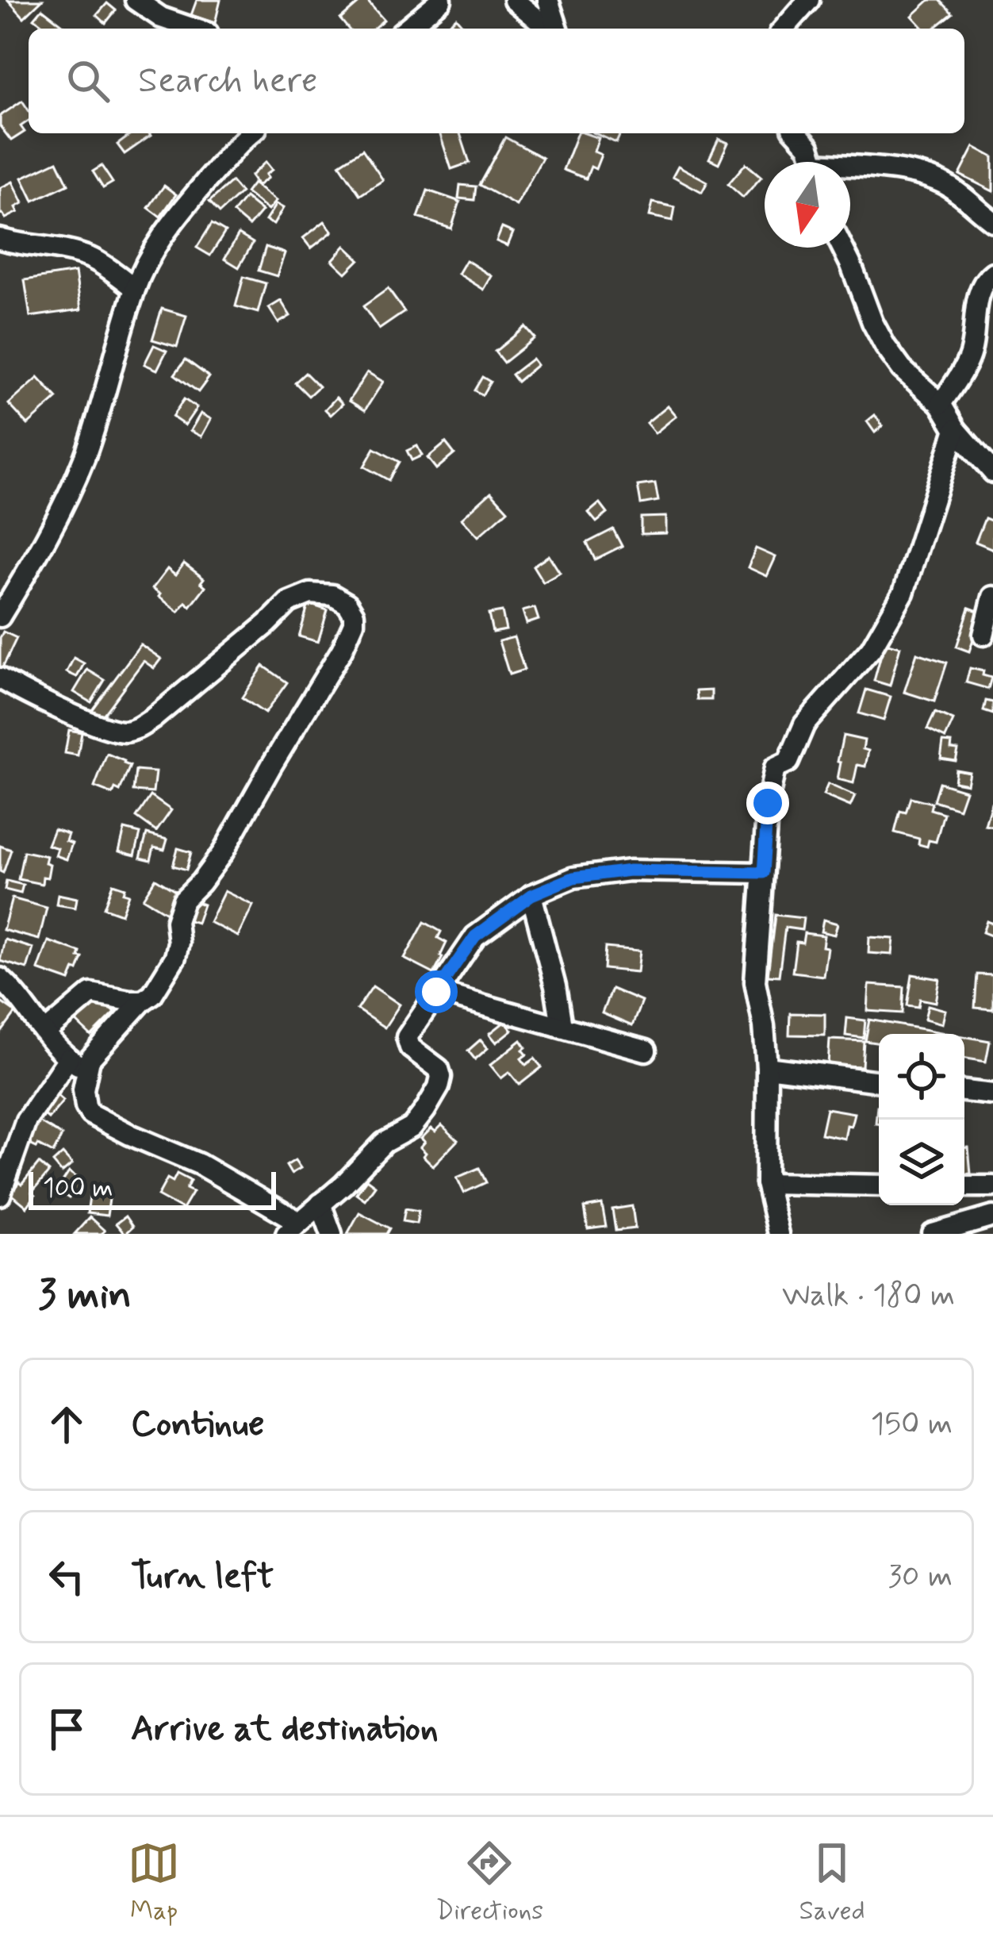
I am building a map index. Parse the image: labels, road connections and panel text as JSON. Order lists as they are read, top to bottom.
{
  "scale_bar": "100 m",
  "north": "bottom",
  "page": {
    "search": "Search here",
    "scale": "100 m",
    "heading": ["3 min", "Walk · 180 m"],
    "list": [
      ["Continue", "150 m"],
      ["Turn left", "30 m"],
      "Arrive at destination"
    ],
    "nav": ["Map", "Directions", "Saved"]
  }
}
